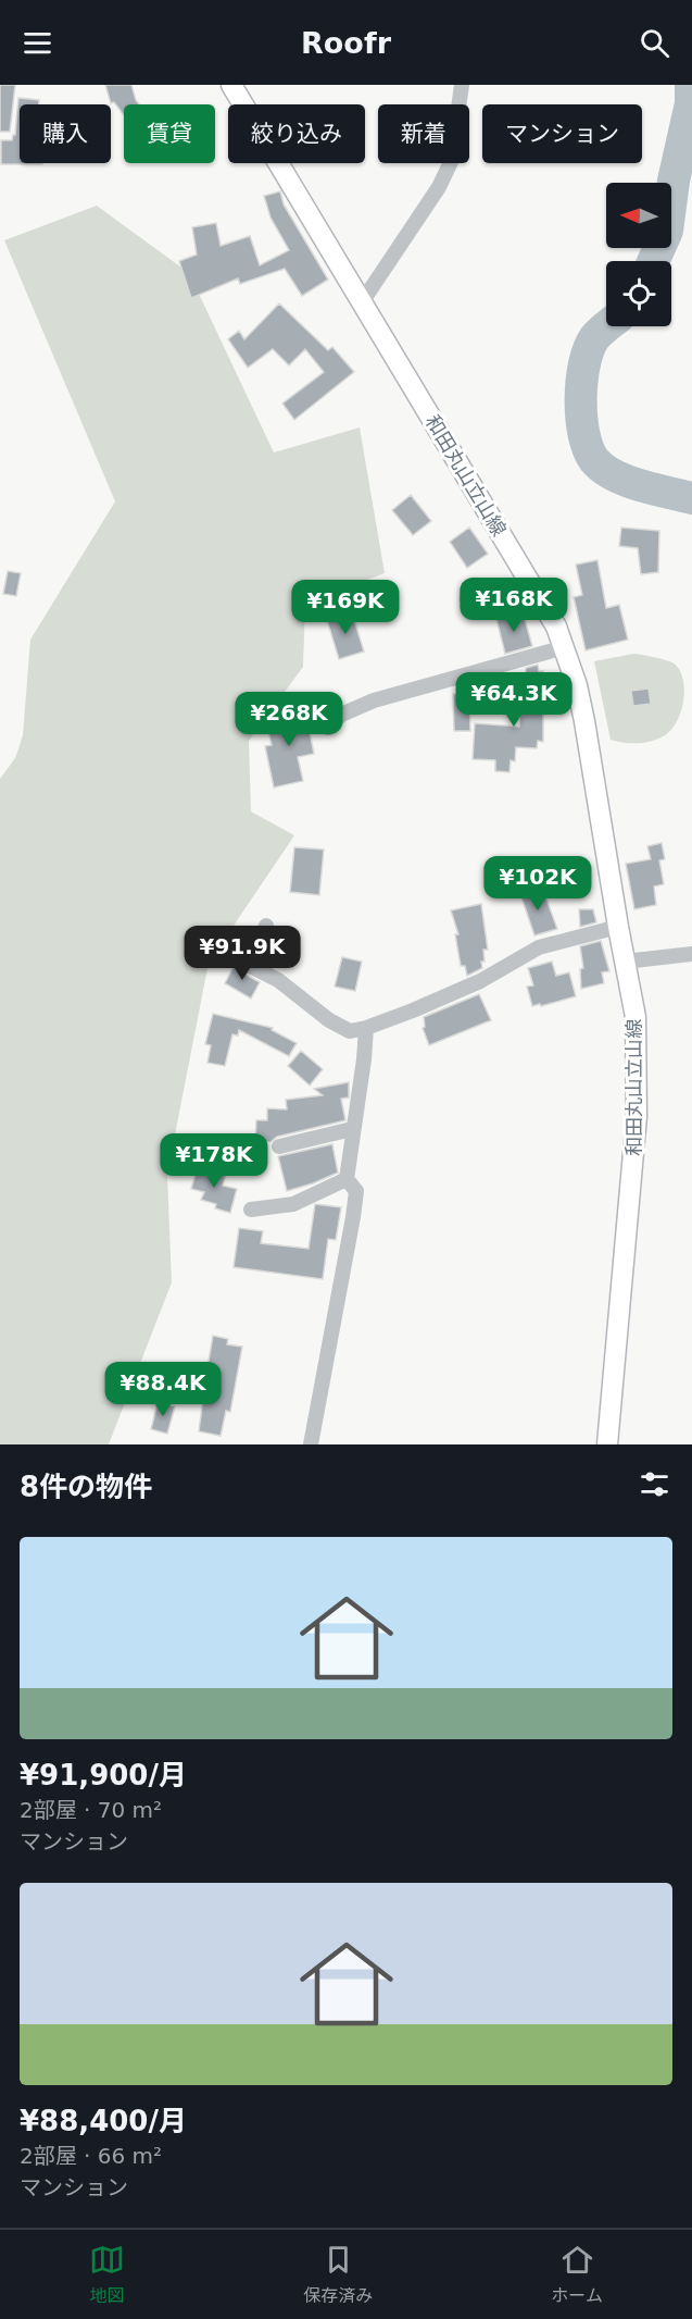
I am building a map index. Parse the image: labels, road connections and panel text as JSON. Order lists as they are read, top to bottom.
{
  "streets": {
    "main road": ["和田丸山立山線"]
  },
  "north": "left",
  "page": {
    "header": "Roofr",
    "chip": [
      "購入",
      "賃貸",
      "絞り込み",
      "新着",
      "マンション"
    ],
    "price": [
      "¥168K",
      "¥169K",
      "¥64.3K",
      "¥268K",
      "¥102K",
      "¥91.9K",
      "¥178K",
      "¥88.4K"
    ],
    "heading": "8件の物件",
    "list": [
      {
        "name": "¥91,900/月",
        "note": "2部屋 · 70 m² · マンション"
      },
      {
        "name": "¥88,400/月",
        "note": "2部屋 · 66 m² · マンション"
      }
    ],
    "tabs": ["地図", "保存済み", "ホーム"]
  }
}
